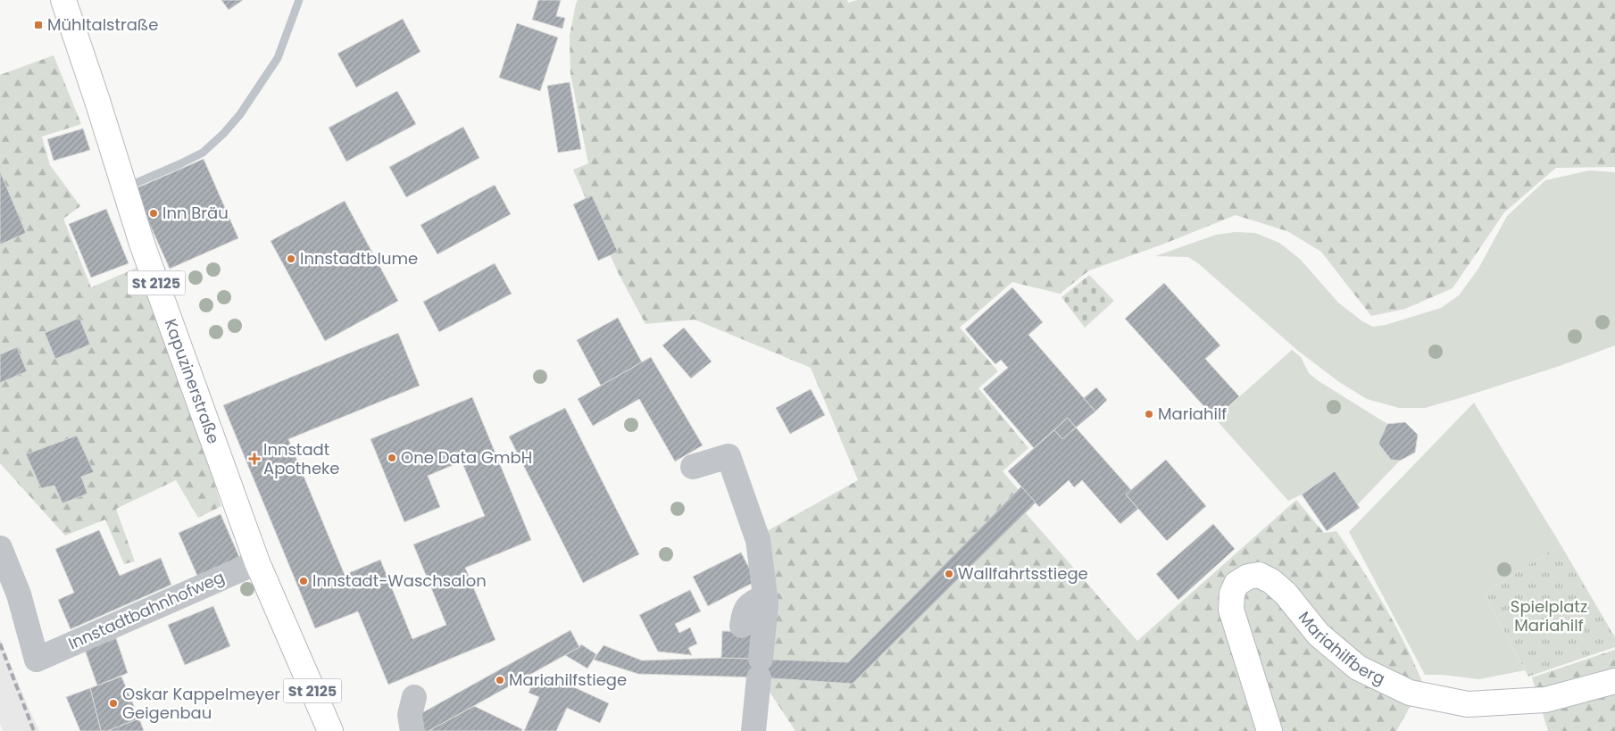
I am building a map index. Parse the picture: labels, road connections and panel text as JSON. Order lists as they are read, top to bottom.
{
  "streets": {
    "main road": ["St 2125", "Kapuzinerstraße", "Mariahilfberg"],
    "lane": ["Innstadtbahnhofweg"]
  },
  "crossings": [
    ["Kapuzinerstraße", "Innstadtbahnhofweg"]
  ],
  "parks": ["Spielplatz Mariahilf"],
  "places": {
    "transit": ["Mühltalstraße"],
    "other": [
      "Inn Bräu",
      "Innstadtblume",
      "Mariahilf",
      "One Data GmbH",
      "Wallfahrtsstiege",
      "Innstadt-Waschsalon",
      "Mariahilfstiege",
      "Oskar Kappelmeyer Geigenbau"
    ],
    "health": ["Innstadt Apotheke"]
  }
}
